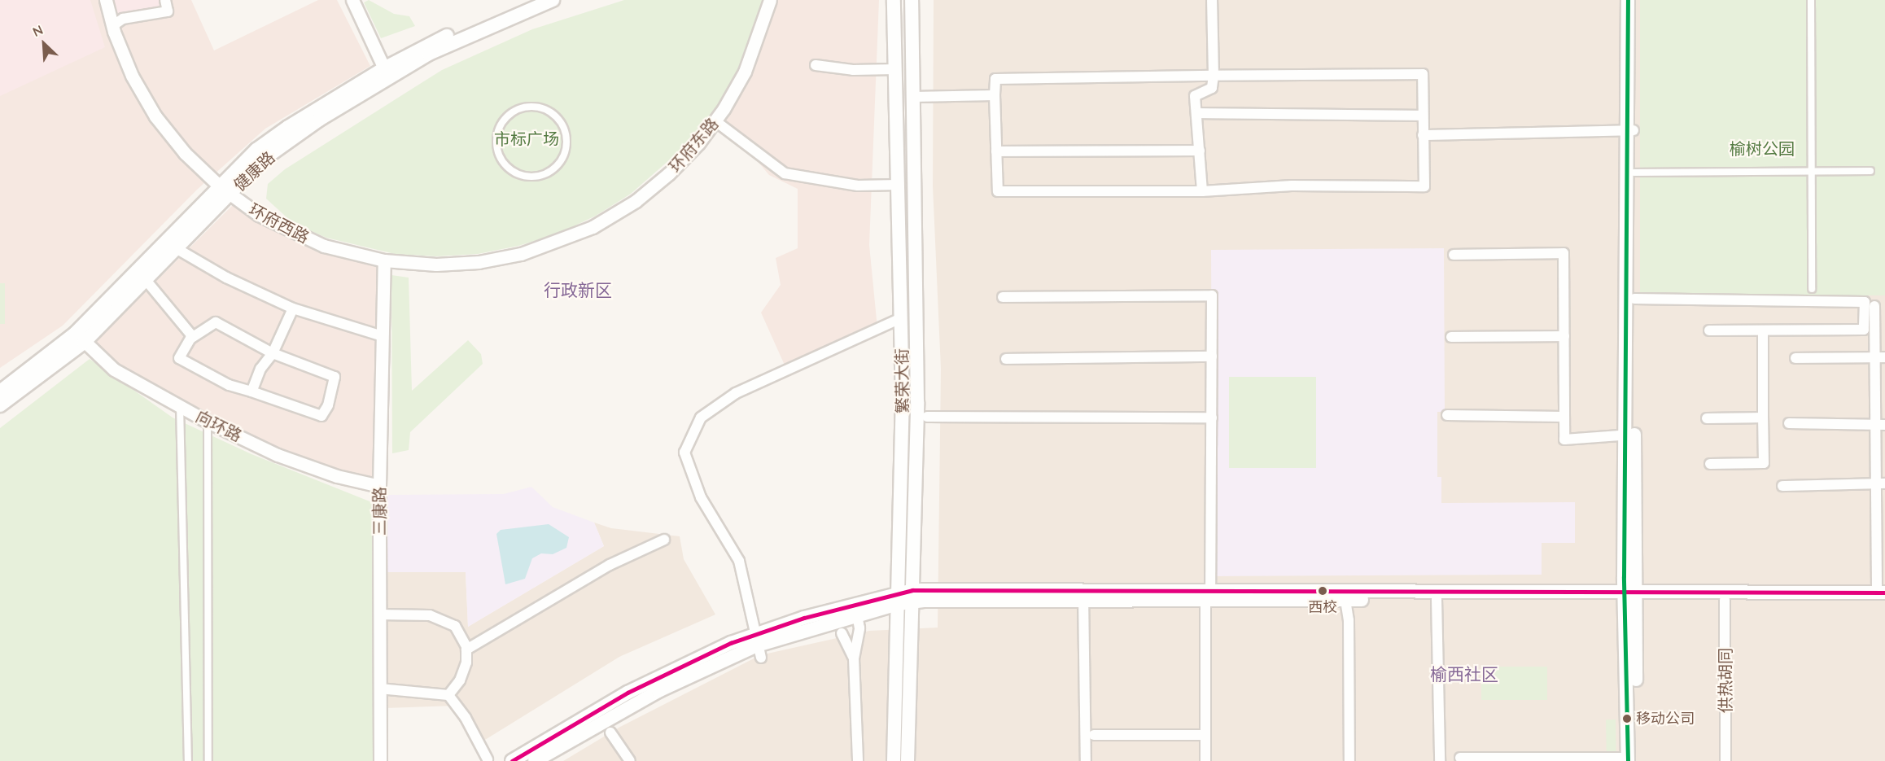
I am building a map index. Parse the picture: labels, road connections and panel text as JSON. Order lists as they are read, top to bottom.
{
  "streets": {
    "main road": ["健康路", "繁荣大街"],
    "street": [
      "环府东路",
      "环府西路",
      "向环路",
      "三康路",
      "供热胡同"
    ]
  },
  "crossings": [
    ["环府东路", "环府西路"],
    ["健康路", "环府西路"],
    ["健康路", "向环路"],
    ["环府西路", "三康路"],
    ["向环路", "三康路"]
  ],
  "districts": ["行政新区", "榆西社区"],
  "parks": ["市标广场", "榆树公园"],
  "places": ["西校", "移动公司"],
  "north": "top left"
}
